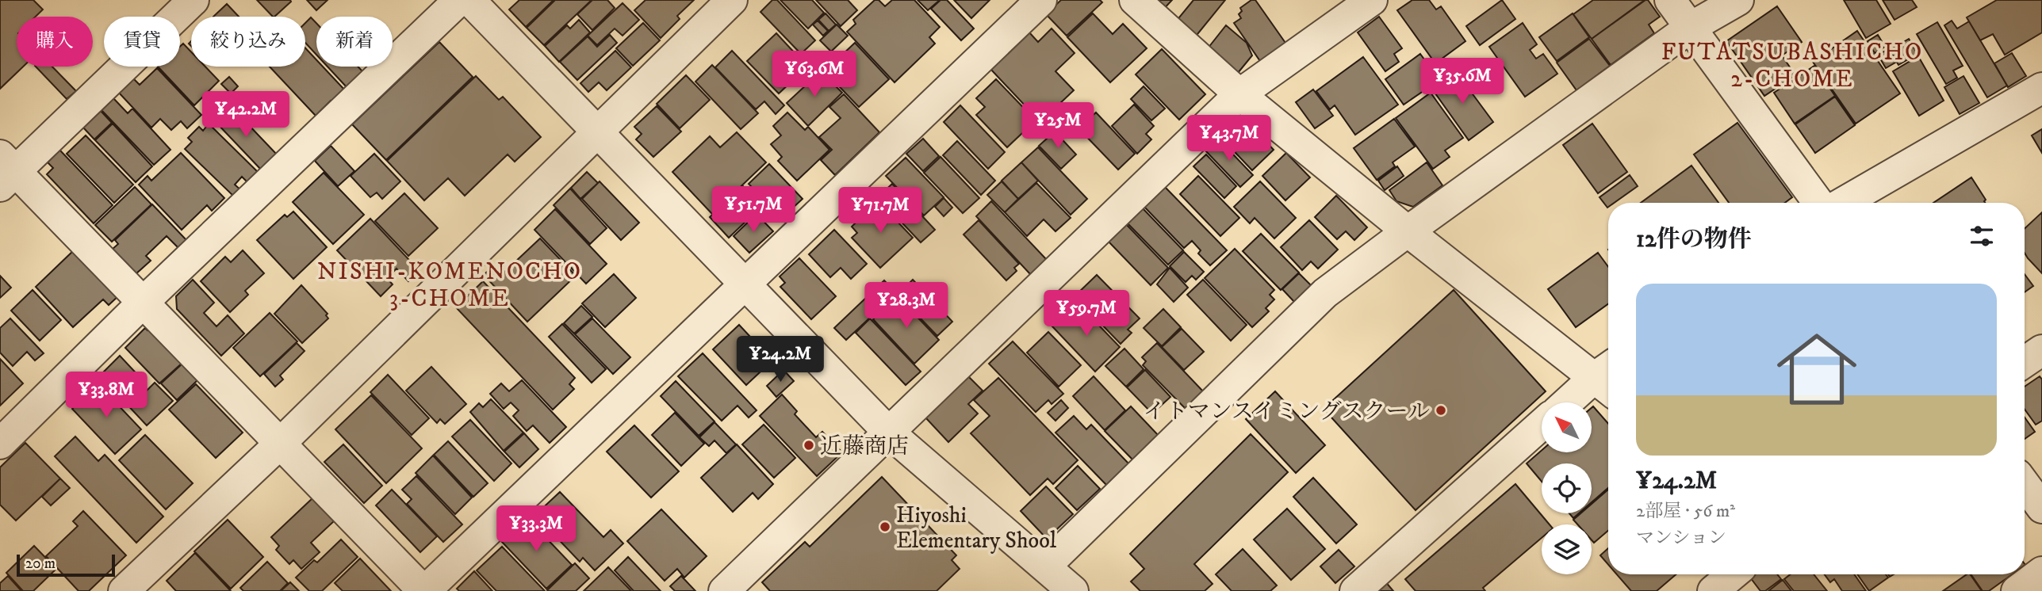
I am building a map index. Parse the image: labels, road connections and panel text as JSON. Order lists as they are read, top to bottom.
{
  "districts": ["FUTATSUBASHICHO 2-CHOME", "NISHI-KOMENOCHO 3-CHOME"],
  "places": ["イトマンスイミングスクール", "近藤商店", "Hiyoshi Elementary Shool"],
  "scale_bar": "20 m",
  "north": "top left",
  "page": {
    "chip": [
      "購入",
      "賃貸",
      "絞り込み",
      "新着"
    ],
    "price": [
      "¥63.6M",
      "¥35.6M",
      "¥42.2M",
      "¥25M",
      "¥43.7M",
      "¥51.7M",
      "¥71.7M",
      "¥28.3M",
      "¥59.7M",
      "¥24.2M",
      "¥33.8M",
      "¥33.3M"
    ],
    "heading": "12件の物件",
    "list": [
      {
        "name": "¥24.2M",
        "note": "2部屋 · 56 m² · マンション"
      }
    ],
    "scale": "20 m"
  }
}
